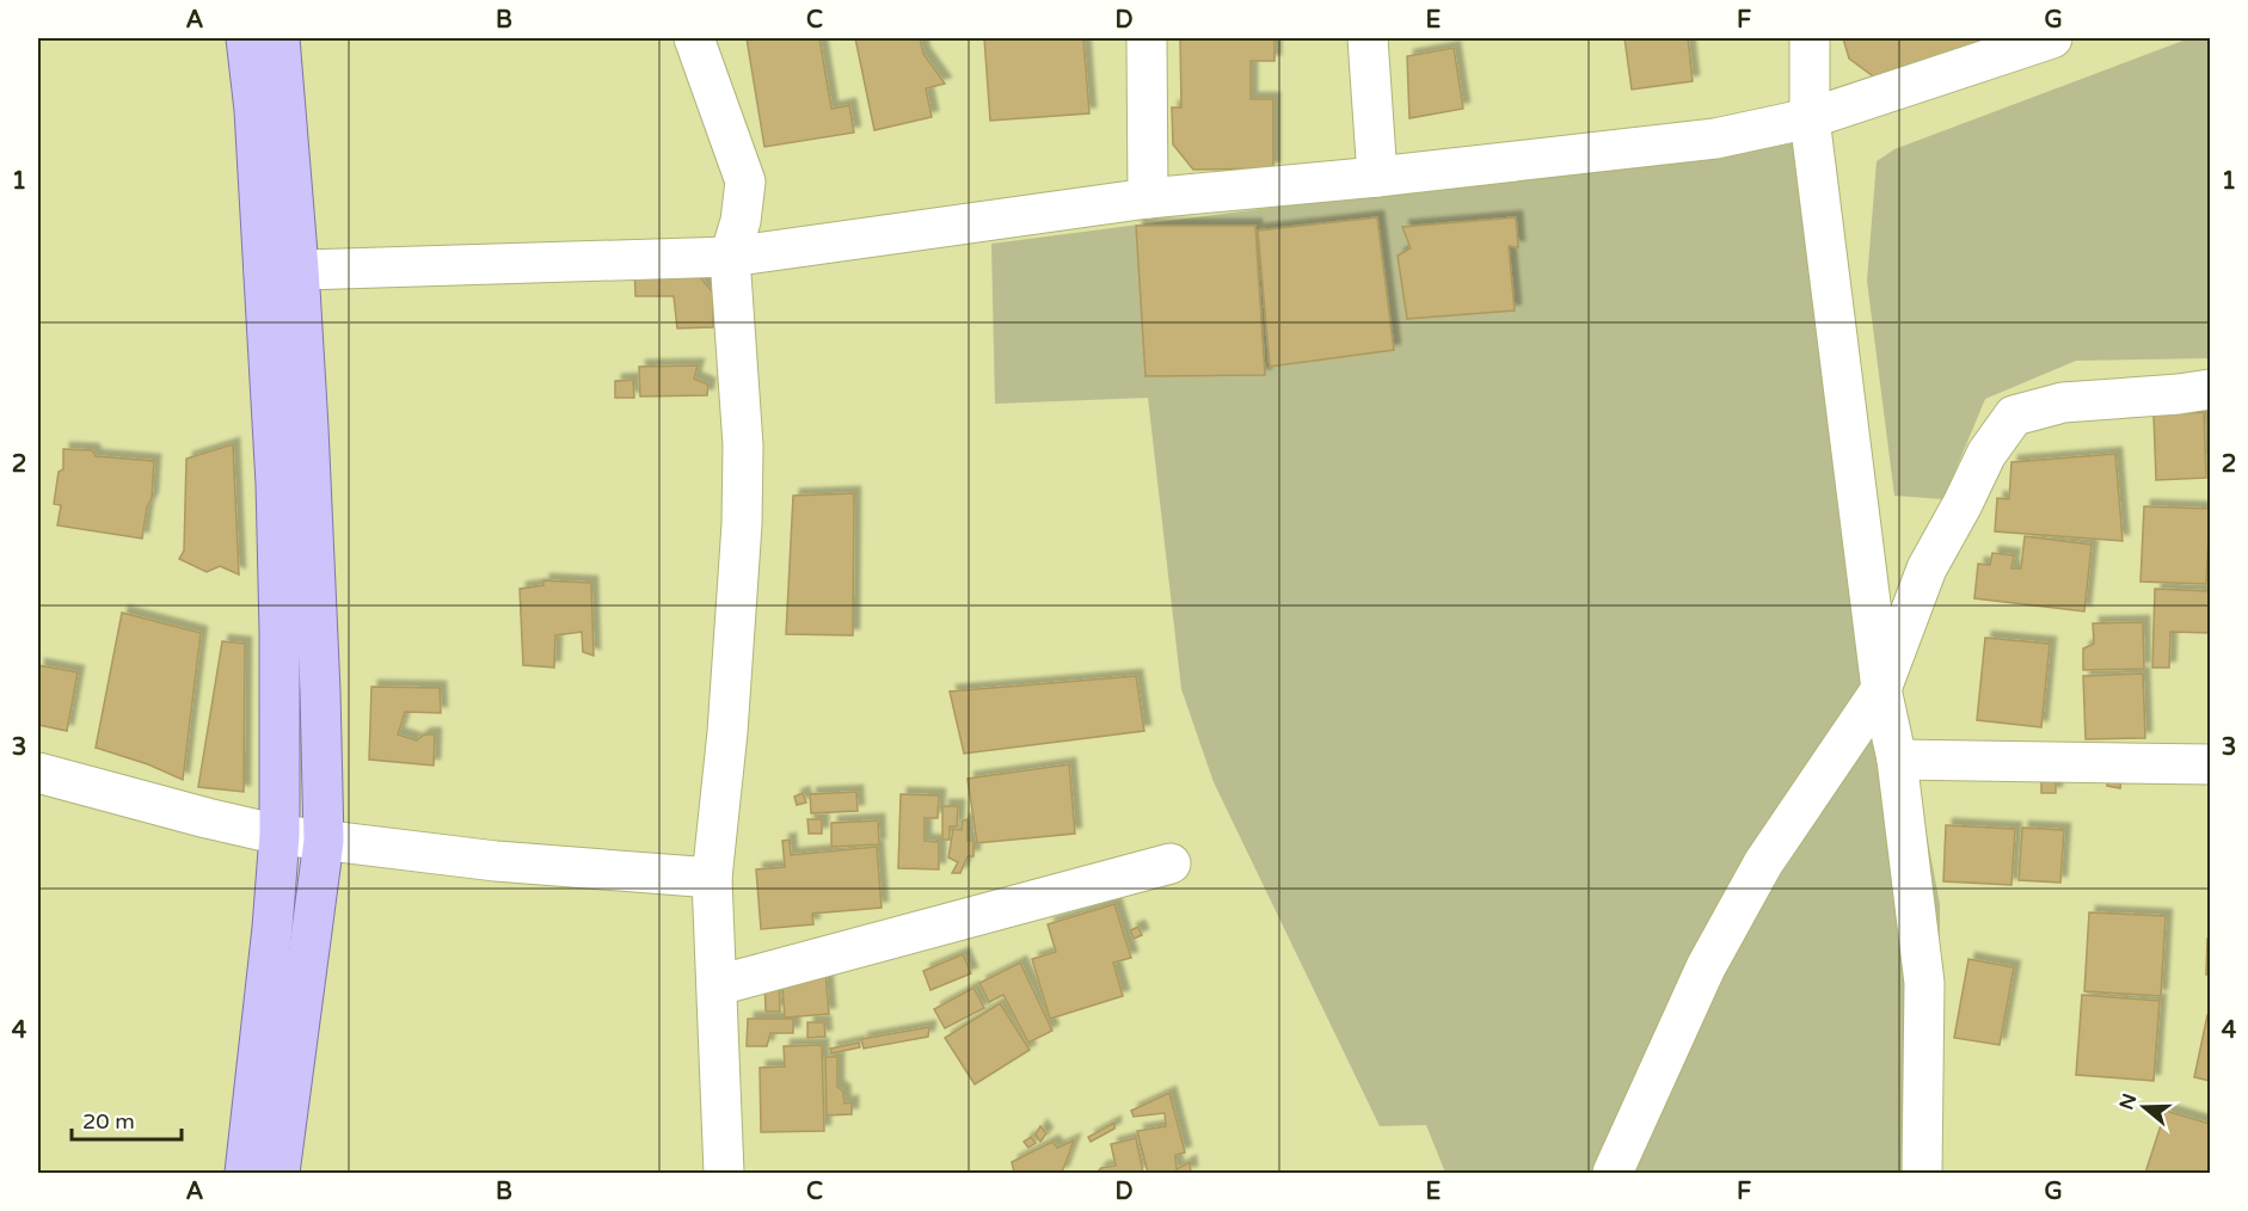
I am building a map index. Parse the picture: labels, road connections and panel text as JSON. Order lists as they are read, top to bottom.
{
  "scale_bar": "20 m",
  "north": "left",
  "grid": {
    "columns": [
      "A",
      "B",
      "C",
      "D",
      "E",
      "F",
      "G"
    ],
    "rows": [
      "1",
      "2",
      "3",
      "4"
    ]
  }
}
